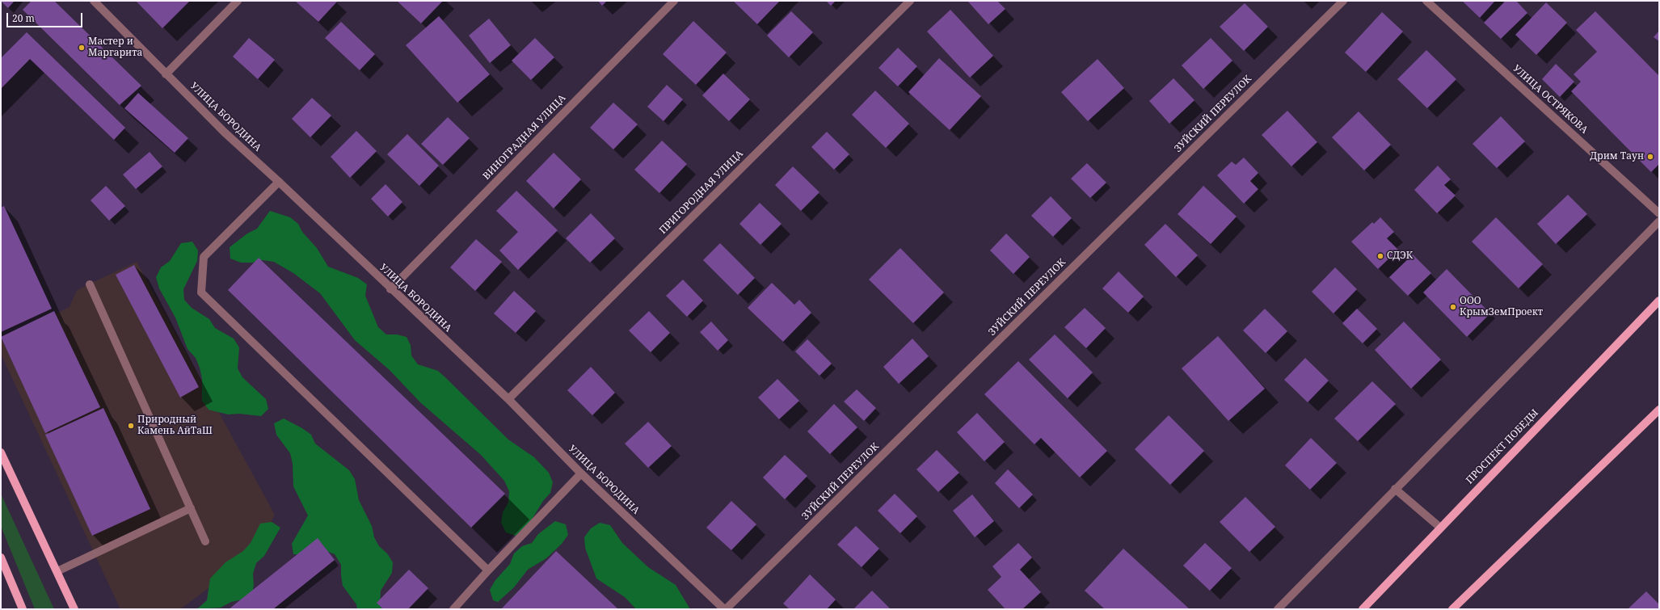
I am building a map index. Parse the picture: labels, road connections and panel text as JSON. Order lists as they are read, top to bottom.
{
  "streets": {
    "main road": ["ПРОСПЕКТ ПОБЕДЫ"],
    "street": [
      "УЛИЦА ОСТРЯКОВА",
      "ЗУЙСКИЙ ПЕРЕУЛОК",
      "УЛИЦА БОРОДИНА",
      "ВИНОГРАДНАЯ УЛИЦА",
      "ПРИГОРОДНАЯ УЛИЦА"
    ]
  },
  "crossings": [
    ["ЗУЙСКИЙ ПЕРЕУЛОК", "УЛИЦА БОРОДИНА"],
    ["УЛИЦА БОРОДИНА", "ВИНОГРАДНАЯ УЛИЦА"],
    ["УЛИЦА БОРОДИНА", "ПРИГОРОДНАЯ УЛИЦА"]
  ],
  "places": [
    "Мастер и Маргарита",
    "Дрим Таун",
    "СДЭК",
    "ООО КрымЗемПроект",
    "Природный Камень АйТаШ"
  ],
  "scale_bar": "20 m"
}
